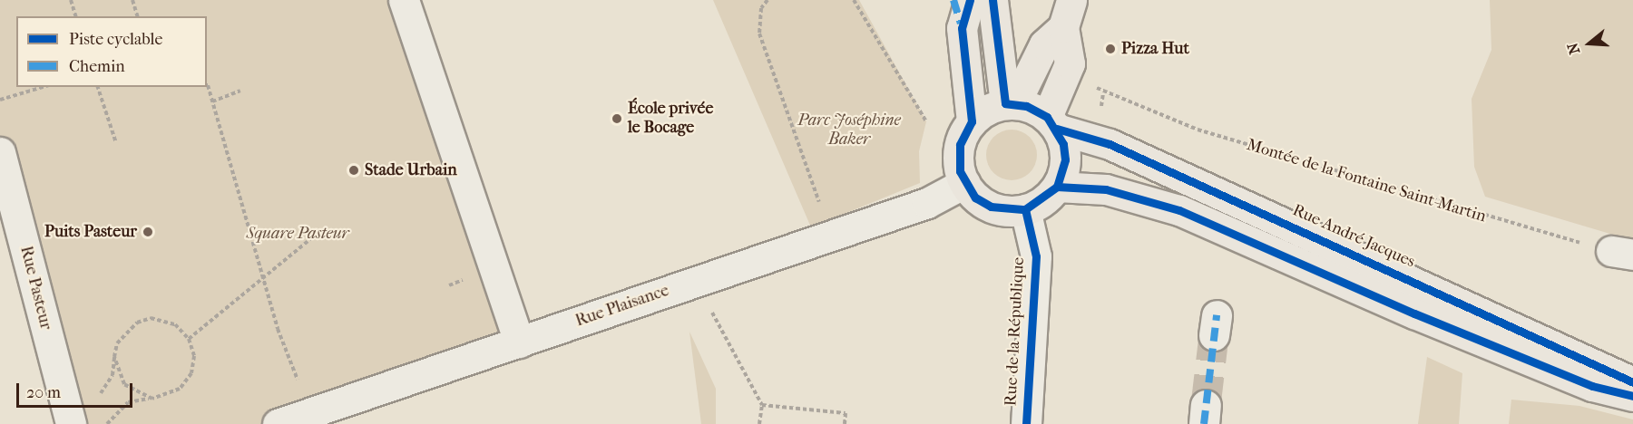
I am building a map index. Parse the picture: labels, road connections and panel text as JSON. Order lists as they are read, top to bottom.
{
  "streets": {
    "main road": ["Rue André Jacques"],
    "street": ["Rue Pasteur", "Rue Plaisance", "Rue de la République"],
    "path": ["Montée de la Fontaine Saint-Martin"]
  },
  "crossings": [
    ["Rue André Jacques", "Rue Plaisance"],
    ["Rue André Jacques", "Rue de la République"],
    ["Rue Plaisance", "Rue de la République"]
  ],
  "parks": ["Parc Joséphine Baker", "Square Pasteur"],
  "places": [
    "Pizza Hut",
    "École privée le Bocage",
    "Stade Urbain",
    "Puits Pasteur"
  ],
  "legend": ["Piste cyclable", "Chemin"],
  "scale_bar": "20 m",
  "north": "left"
}
